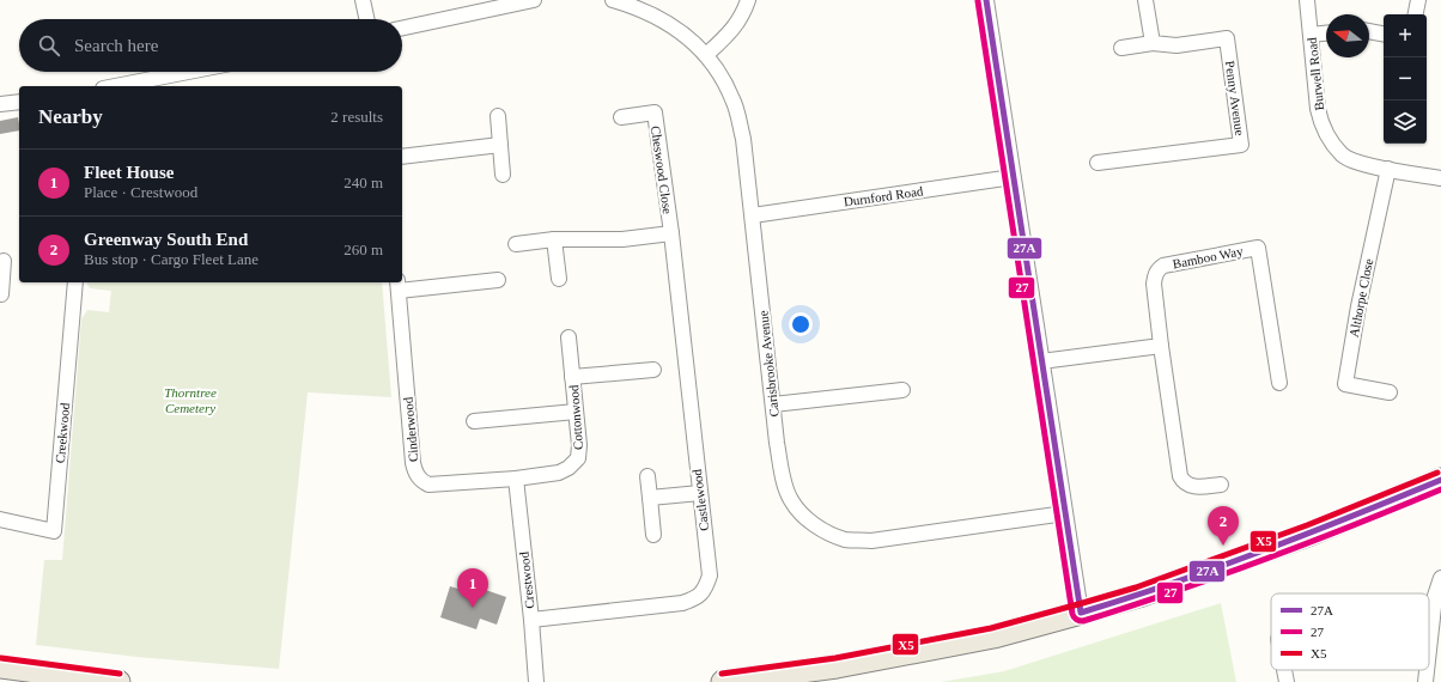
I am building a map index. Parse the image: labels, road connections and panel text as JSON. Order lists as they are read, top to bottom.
{
  "streets": {
    "street": [
      "Burwell Road",
      "Penny Avenue",
      "Cheswood Close",
      "Durnford Road",
      "Bamboo Way",
      "Althorpe Close",
      "Carisbrooke Avenue",
      "Cottonwood",
      "Cinderwood",
      "Creekwood",
      "Castlewood",
      "Crestwood"
    ]
  },
  "crossings": [
    ["Burwell Road", "Althorpe Close"],
    ["Cheswood Close", "Castlewood"],
    ["Durnford Road", "Carisbrooke Avenue"],
    ["Cottonwood", "Cinderwood"],
    ["Cottonwood", "Crestwood"],
    ["Cinderwood", "Crestwood"],
    ["Castlewood", "Crestwood"]
  ],
  "parks": ["Thorntree Cemetery"],
  "lines": ["transit line 27A", "transit line 27", "transit line X5"],
  "legend": ["27A", "27", "X5"],
  "north": "left",
  "page": {
    "map_buttons": ["+", "−"],
    "search": "Search here",
    "heading": ["Nearby", "2 results"],
    "list": [
      {
        "mark": "1",
        "name": "Fleet House",
        "note": "Place · Crestwood",
        "value": "240 m"
      },
      {
        "mark": "2",
        "name": "Greenway South End",
        "note": "Bus stop · Cargo Fleet Lane",
        "value": "260 m"
      }
    ],
    "pins": ["2", "1"]
  }
}
